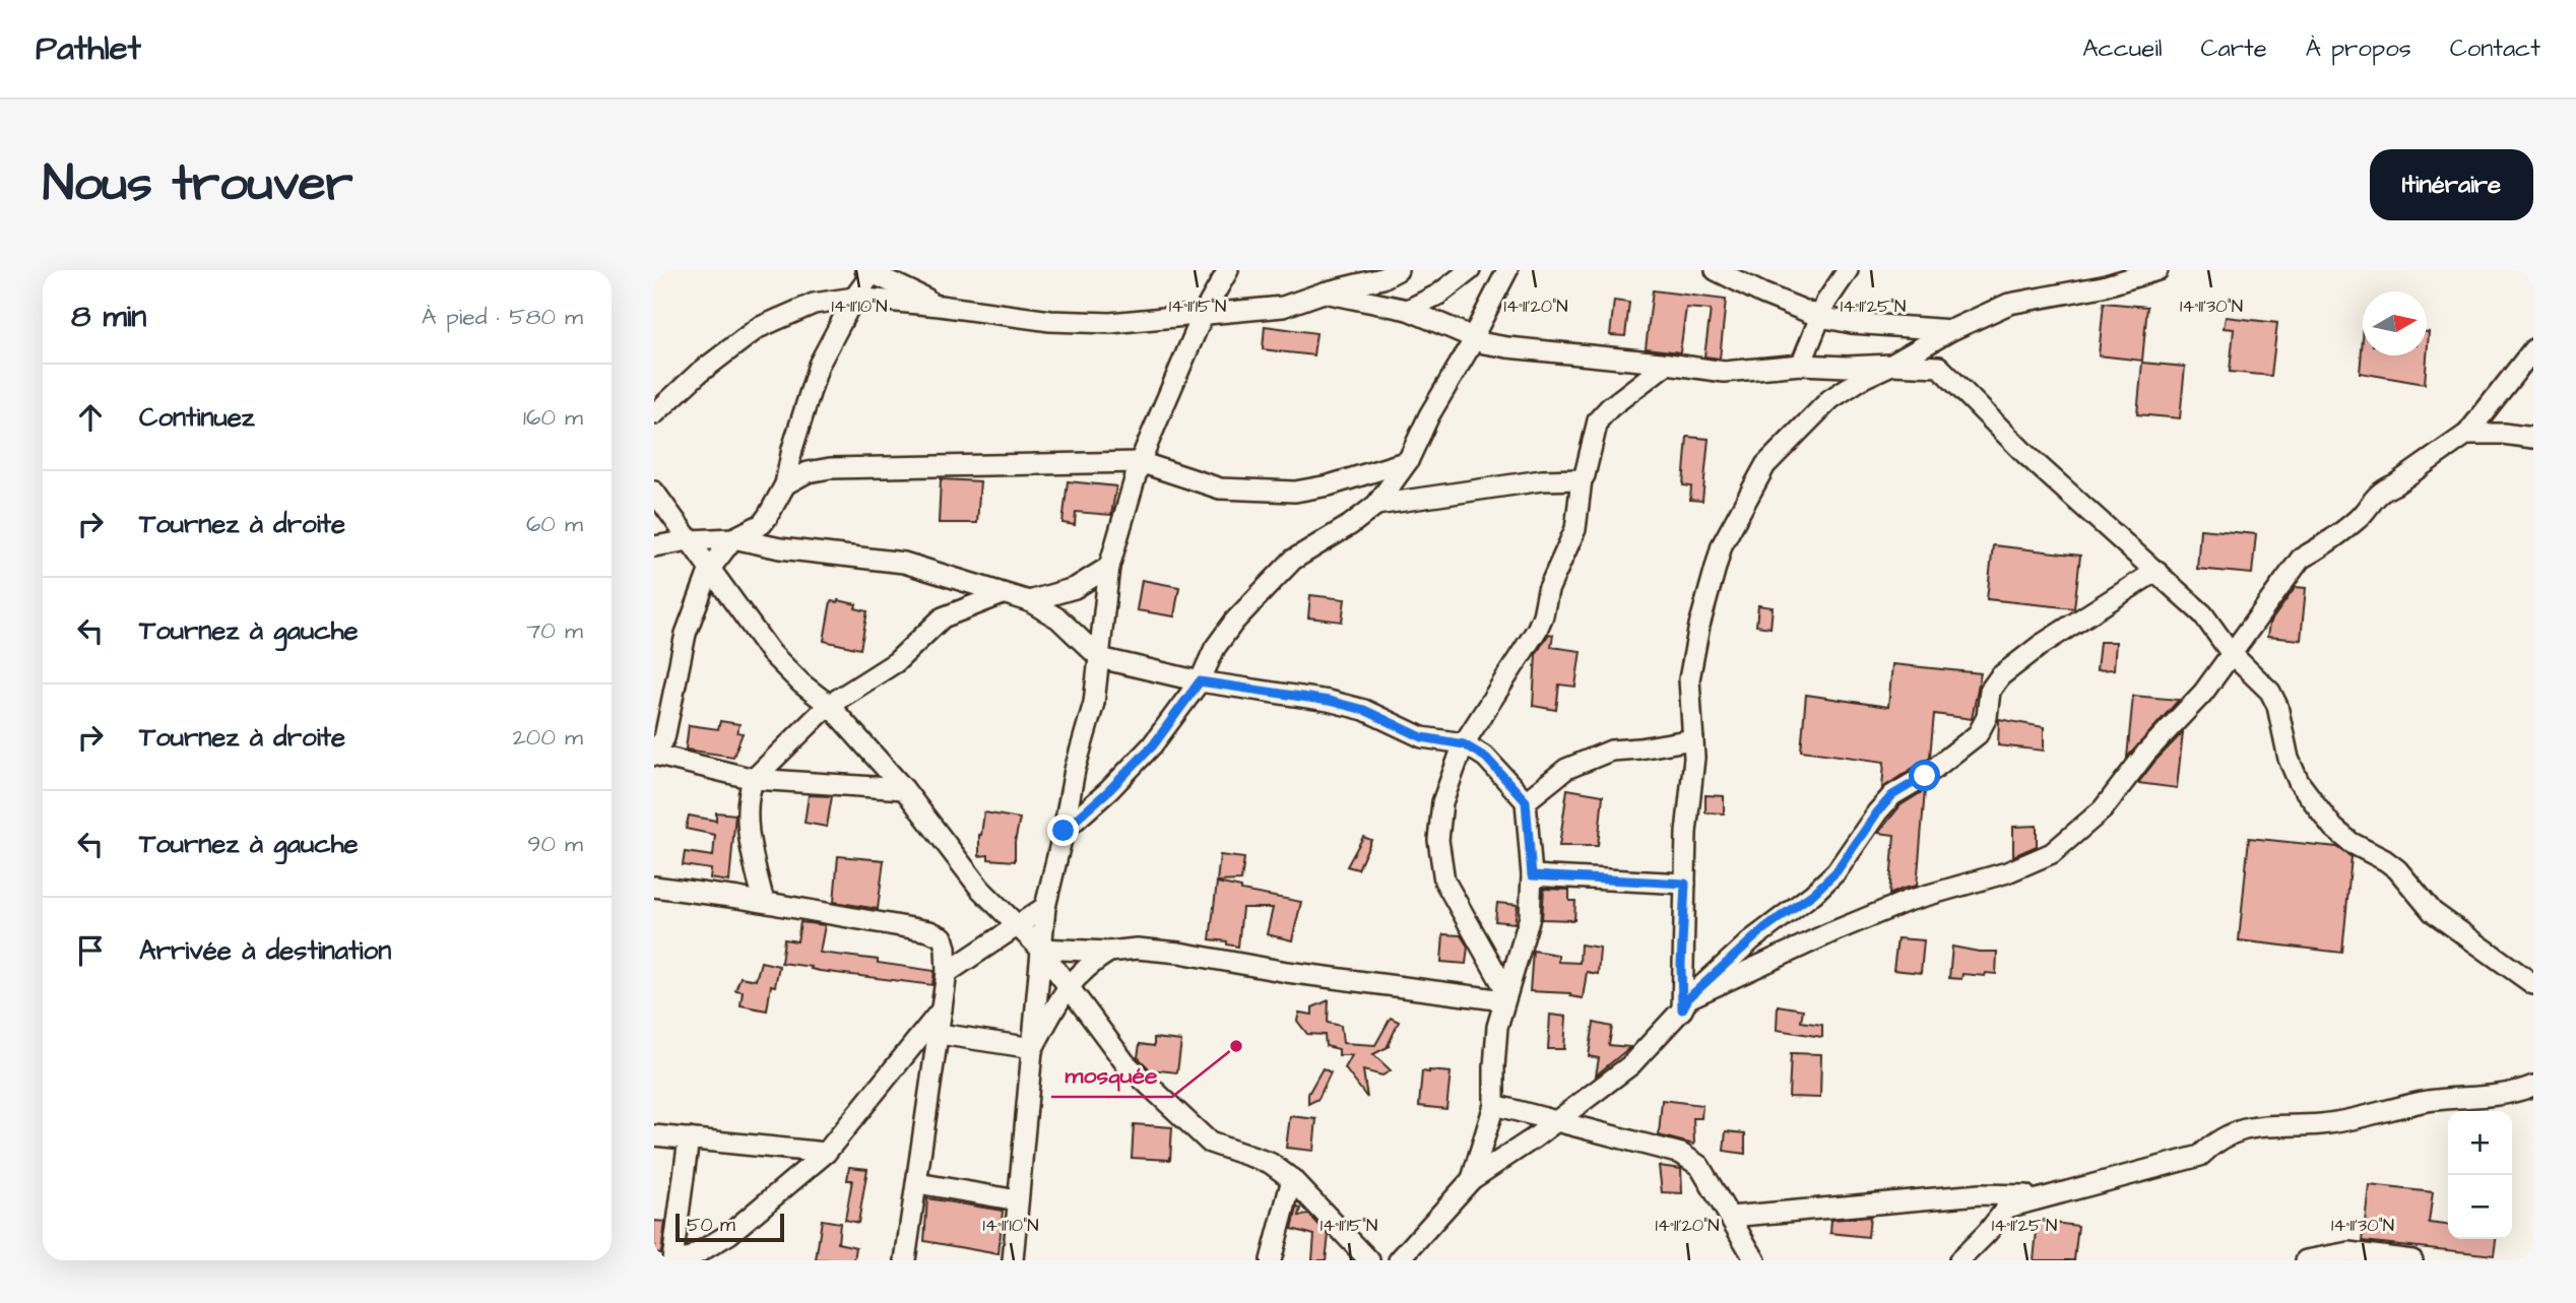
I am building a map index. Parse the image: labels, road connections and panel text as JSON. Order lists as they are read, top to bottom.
{
  "places": ["mosquée"],
  "scale_bar": "50 m",
  "north": "right",
  "page": {
    "header": "Pathlet",
    "nav": [
      "Accueil",
      "Carte",
      "À propos",
      "Contact"
    ],
    "buttons": "Itinéraire",
    "title": "Nous trouver",
    "heading": ["8 min", "À pied · 580 m"],
    "list": [
      ["Continuez", "160 m"],
      ["Tournez à droite", "60 m"],
      ["Tournez à gauche", "70 m"],
      ["Tournez à droite", "200 m"],
      ["Tournez à gauche", "90 m"],
      "Arrivée à destination"
    ],
    "map_buttons": ["+", "−"],
    "scale": "50 m"
  },
  "coordinates": [
    "14°11'10\"N",
    "14°11'15\"N",
    "14°11'20\"N",
    "14°11'25\"N",
    "14°11'30\"N"
  ]
}
